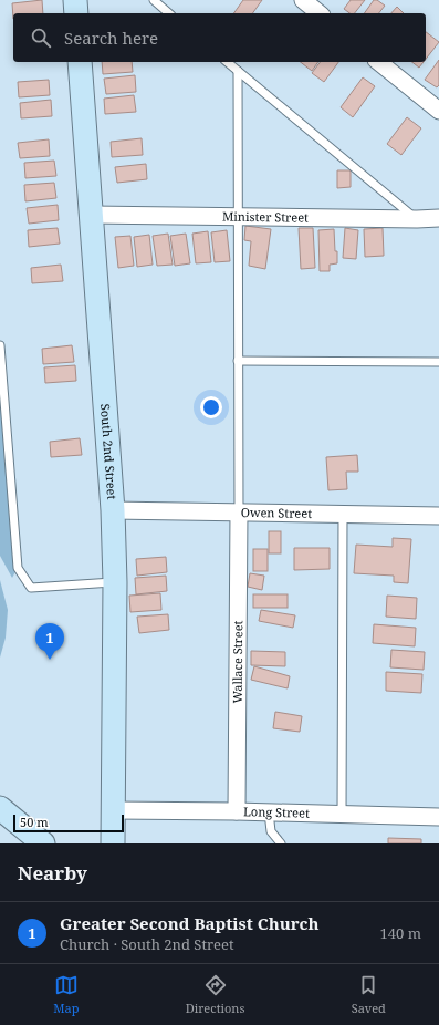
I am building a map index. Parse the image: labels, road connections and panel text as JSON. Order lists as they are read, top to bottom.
{
  "streets": {
    "street": [
      "Minister Street",
      "South 2nd Street",
      "Owen Street",
      "Wallace Street",
      "Long Street"
    ]
  },
  "crossings": [
    ["Minister Street", "South 2nd Street"],
    ["South 2nd Street", "Owen Street"],
    ["South 2nd Street", "Long Street"],
    ["Owen Street", "Wallace Street"],
    ["Wallace Street", "Long Street"]
  ],
  "scale_bar": "50 m",
  "page": {
    "search": "Search here",
    "pins": "1",
    "scale": "50 m",
    "heading": "Nearby",
    "list": [
      {
        "mark": "1",
        "name": "Greater Second Baptist Church",
        "note": "Church · South 2nd Street",
        "value": "140 m"
      }
    ],
    "nav": ["Map", "Directions", "Saved"]
  }
}
